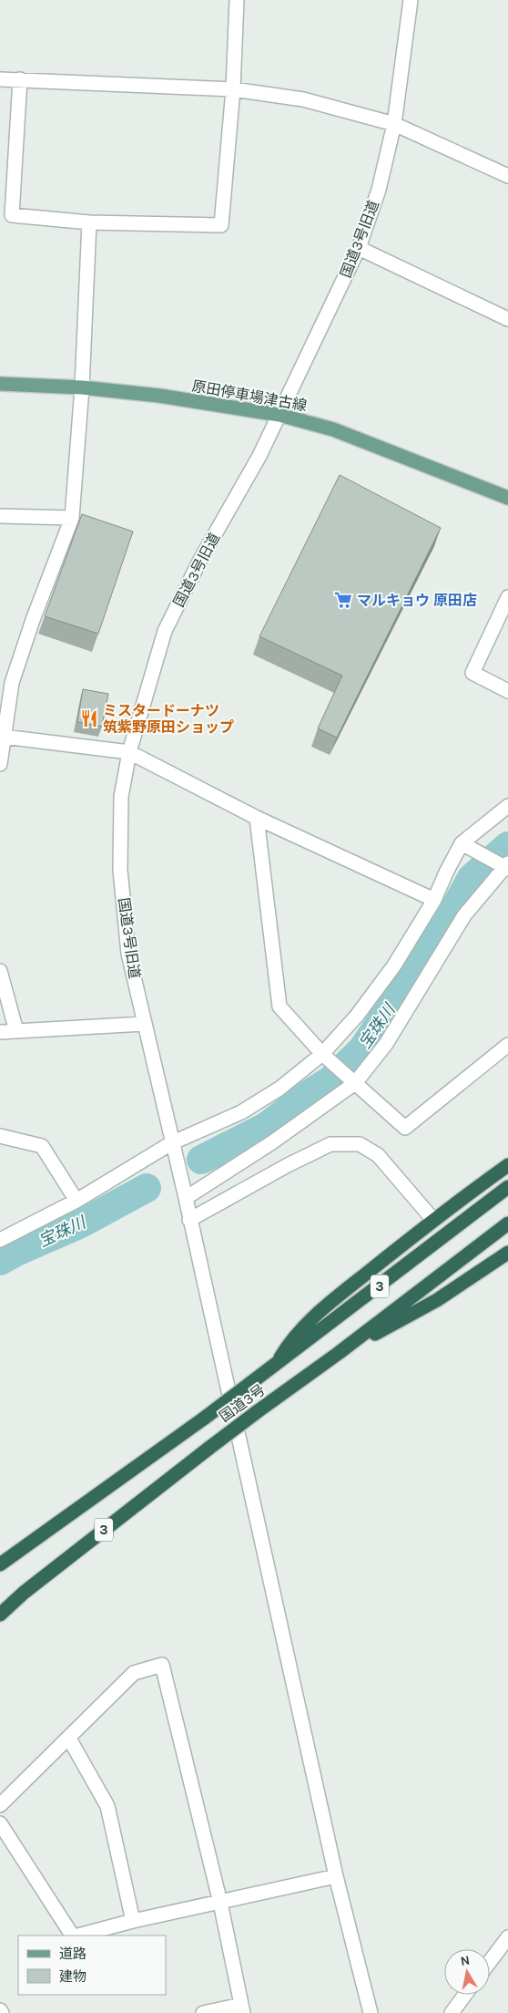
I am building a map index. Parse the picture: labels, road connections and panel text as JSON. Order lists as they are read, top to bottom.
{
  "streets": {
    "highway": ["3", "国道3号"],
    "main road": ["原田停車場津古線"],
    "street": ["国道3号旧道"]
  },
  "crossings": [
    ["国道3号旧道", "原田停車場津古線"]
  ],
  "water": ["宝珠川"],
  "places": {
    "supermarket": ["マルキョウ 原田店"],
    "restaurant": ["ミスタードーナツ 筑紫野原田ショップ"]
  },
  "legend": ["道路", "建物"],
  "north": "top"
}
